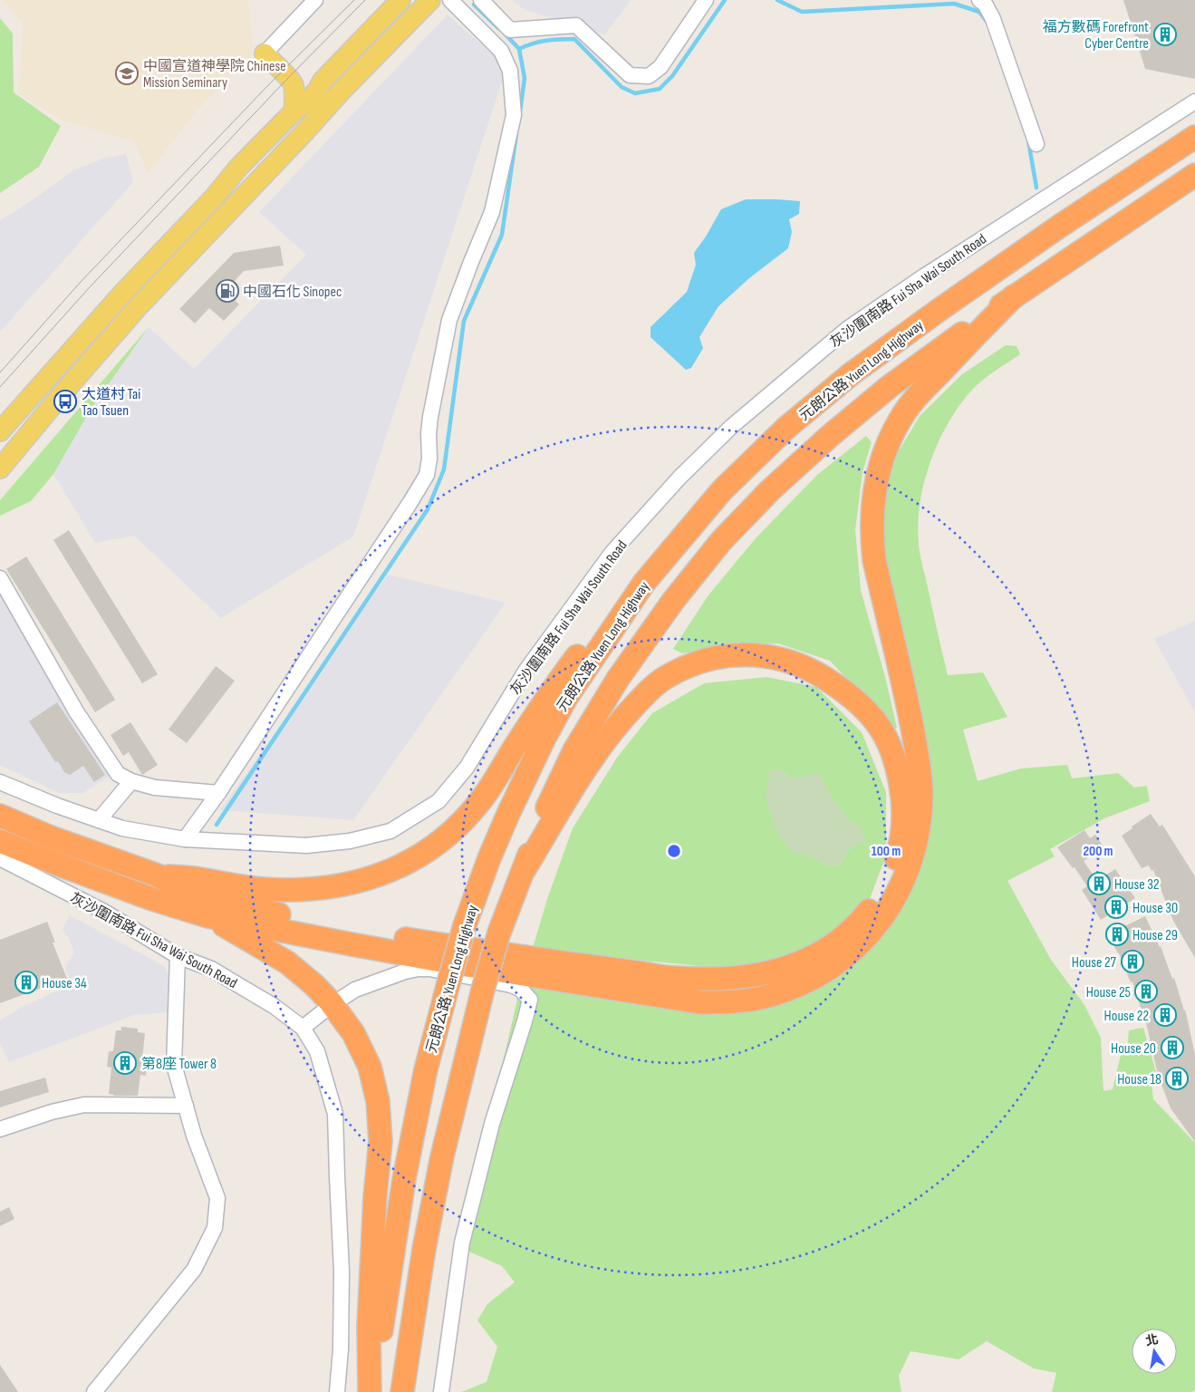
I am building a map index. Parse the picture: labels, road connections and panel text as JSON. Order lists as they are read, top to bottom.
{
  "streets": {
    "highway": ["元朗公路 Yuen Long Highway"],
    "street": ["灰沙圍南路 Fui Sha Wai South Road"]
  },
  "places": {
    "building": [
      "福方數碼 Forefront Cyber Centre",
      "House 32",
      "House 30",
      "House 29",
      "House 27",
      "House 34",
      "House 25",
      "House 22",
      "House 20",
      "第8座 Tower 8",
      "House 18"
    ],
    "school or university": ["中國宣道神學院 Chinese Mission Seminary"],
    "fuel station": ["中國石化 Sinopec"],
    "bus stop": ["大道村 Tai Tao Tsuen"]
  },
  "north": "top",
  "rings": ["100 m", "200 m"]
}
